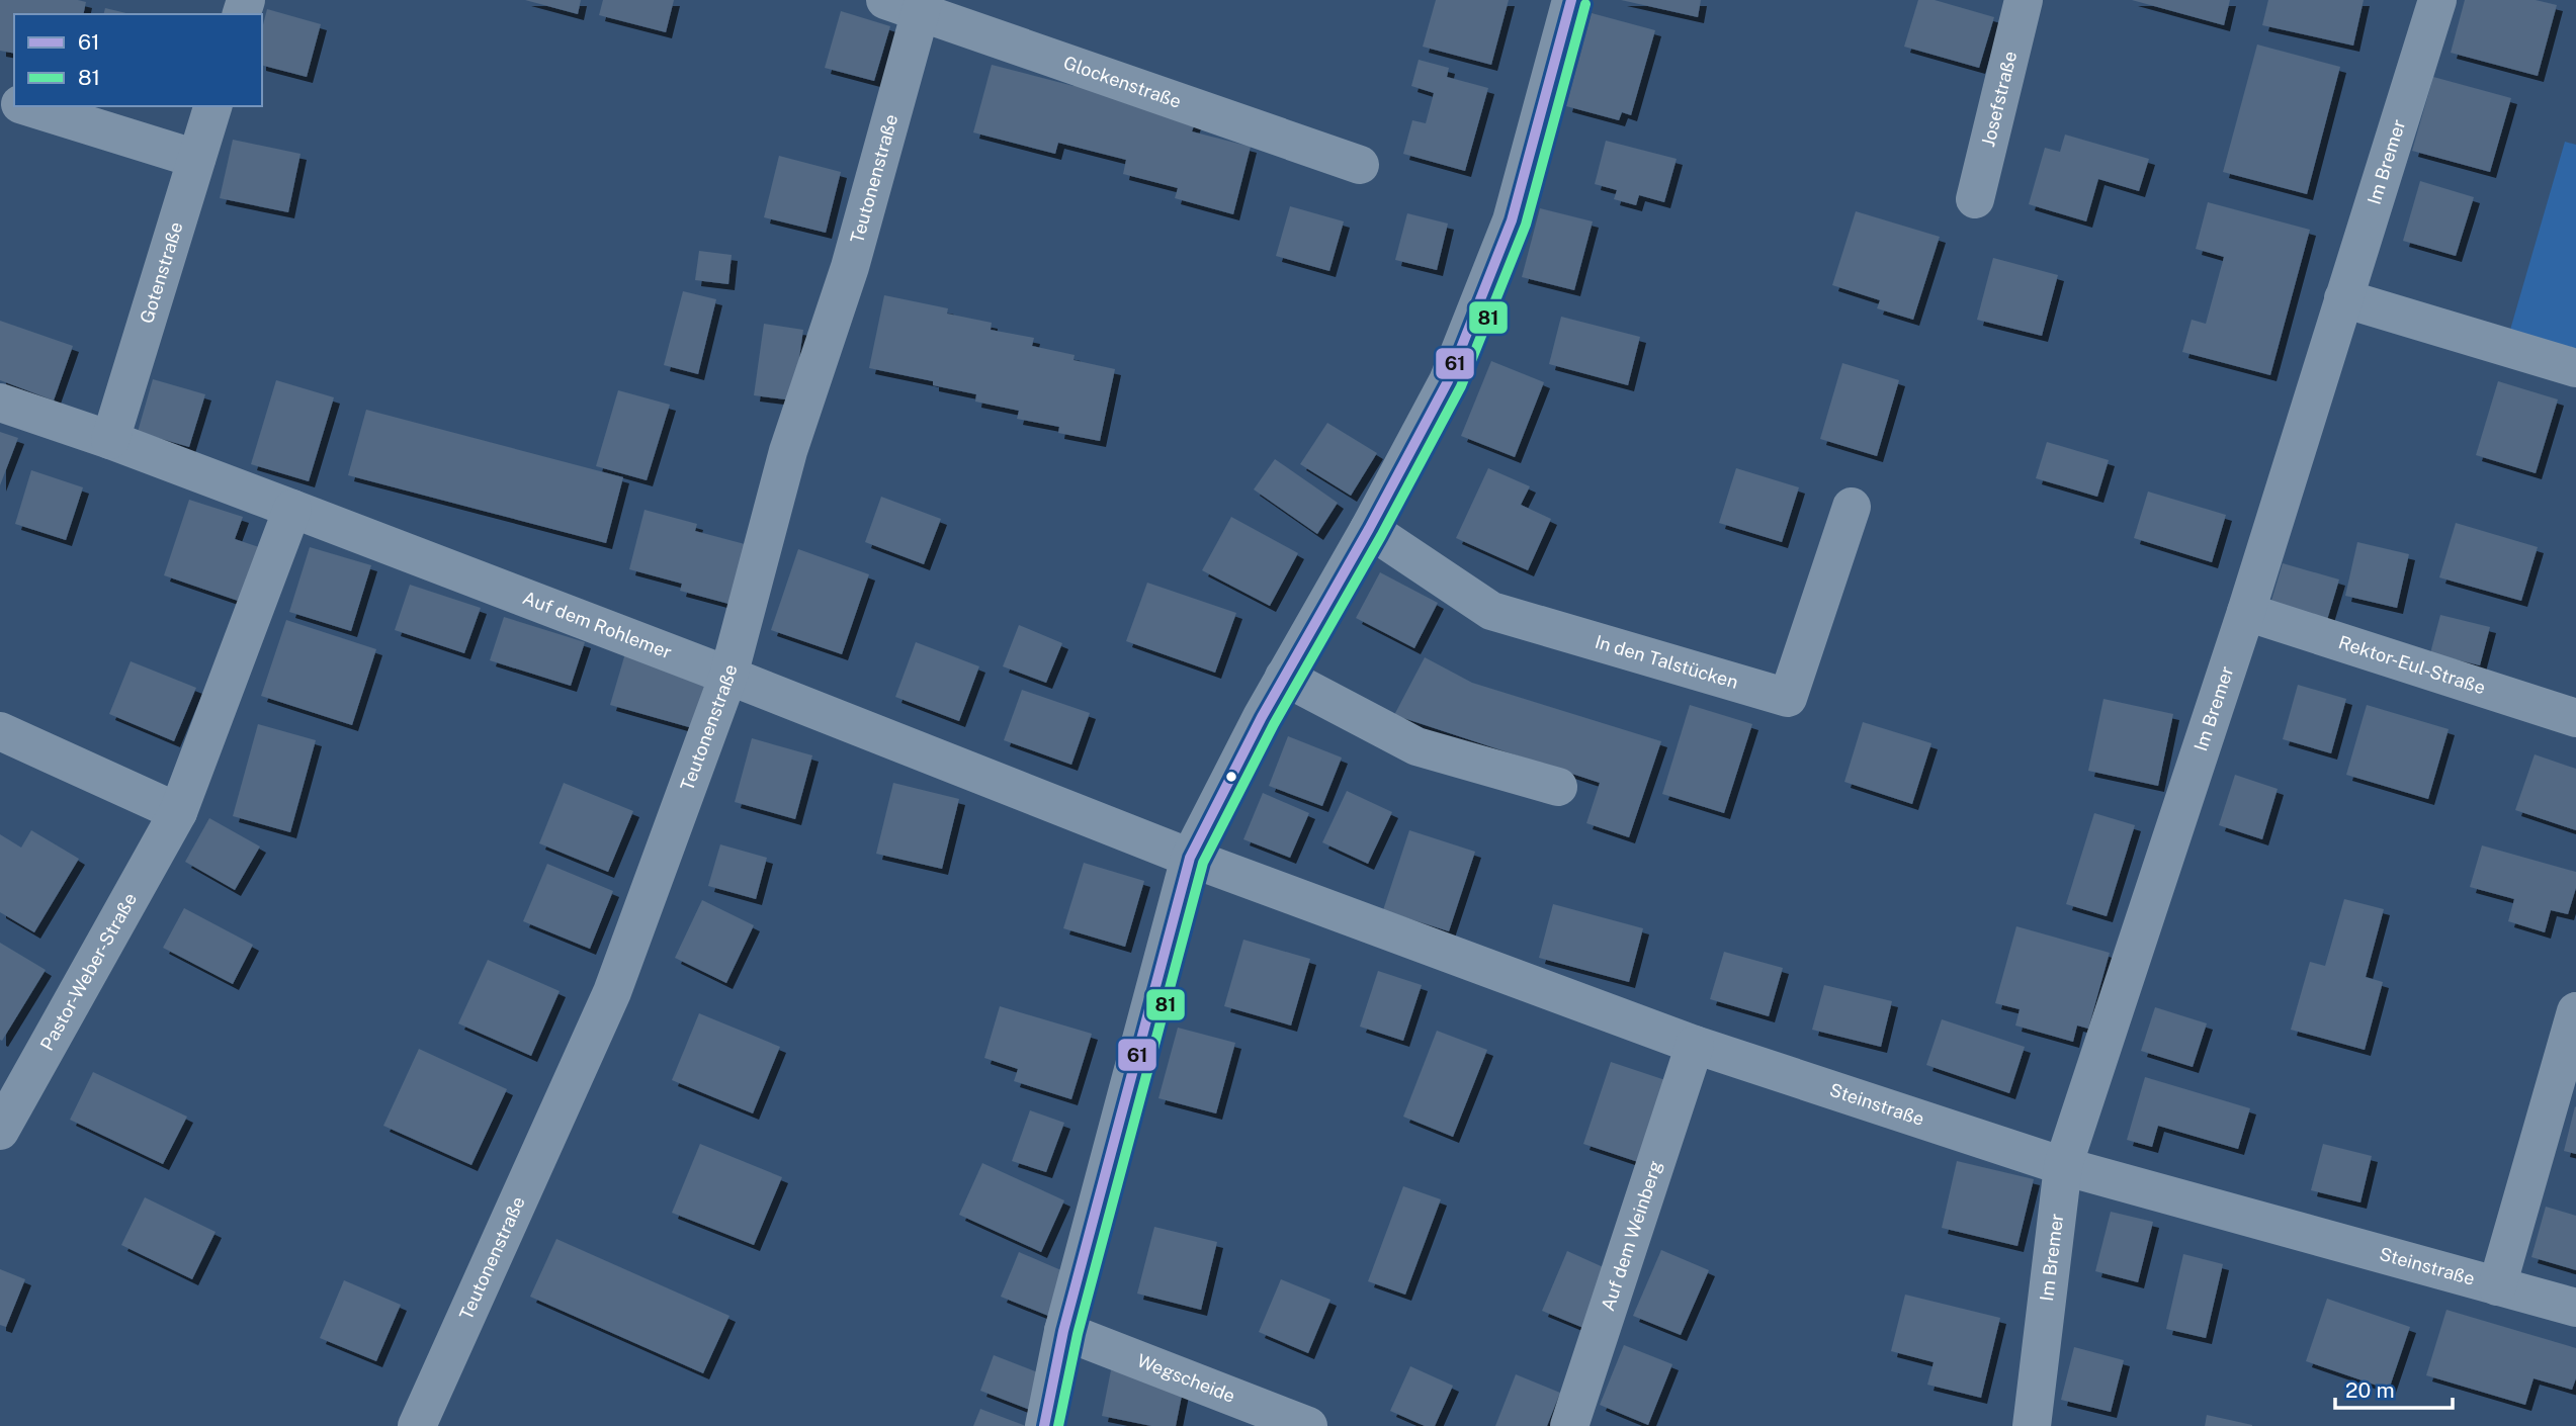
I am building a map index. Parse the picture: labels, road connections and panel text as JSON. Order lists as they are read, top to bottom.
{
  "streets": {
    "street": [
      "Glockenstraße",
      "Josefstraße",
      "Im Bremer",
      "Teutonenstraße",
      "Gotenstraße",
      "Auf dem Rohlemer",
      "In den Talstücken",
      "Rektor-Eul-Straße",
      "Pastor-Weber-Straße",
      "Steinstraße",
      "Auf dem Weinberg",
      "Wegscheide"
    ]
  },
  "crossings": [
    ["Glockenstraße", "Teutonenstraße"],
    ["Im Bremer", "Rektor-Eul-Straße"],
    ["Im Bremer", "Steinstraße"],
    ["Teutonenstraße", "Auf dem Rohlemer"],
    ["Gotenstraße", "Auf dem Rohlemer"],
    ["Auf dem Rohlemer", "Pastor-Weber-Straße"],
    ["Auf dem Rohlemer", "Steinstraße"],
    ["Steinstraße", "Auf dem Weinberg"]
  ],
  "lines": ["transit line 61", "transit line 81"],
  "legend": ["61", "81"],
  "scale_bar": "20 m"
}
